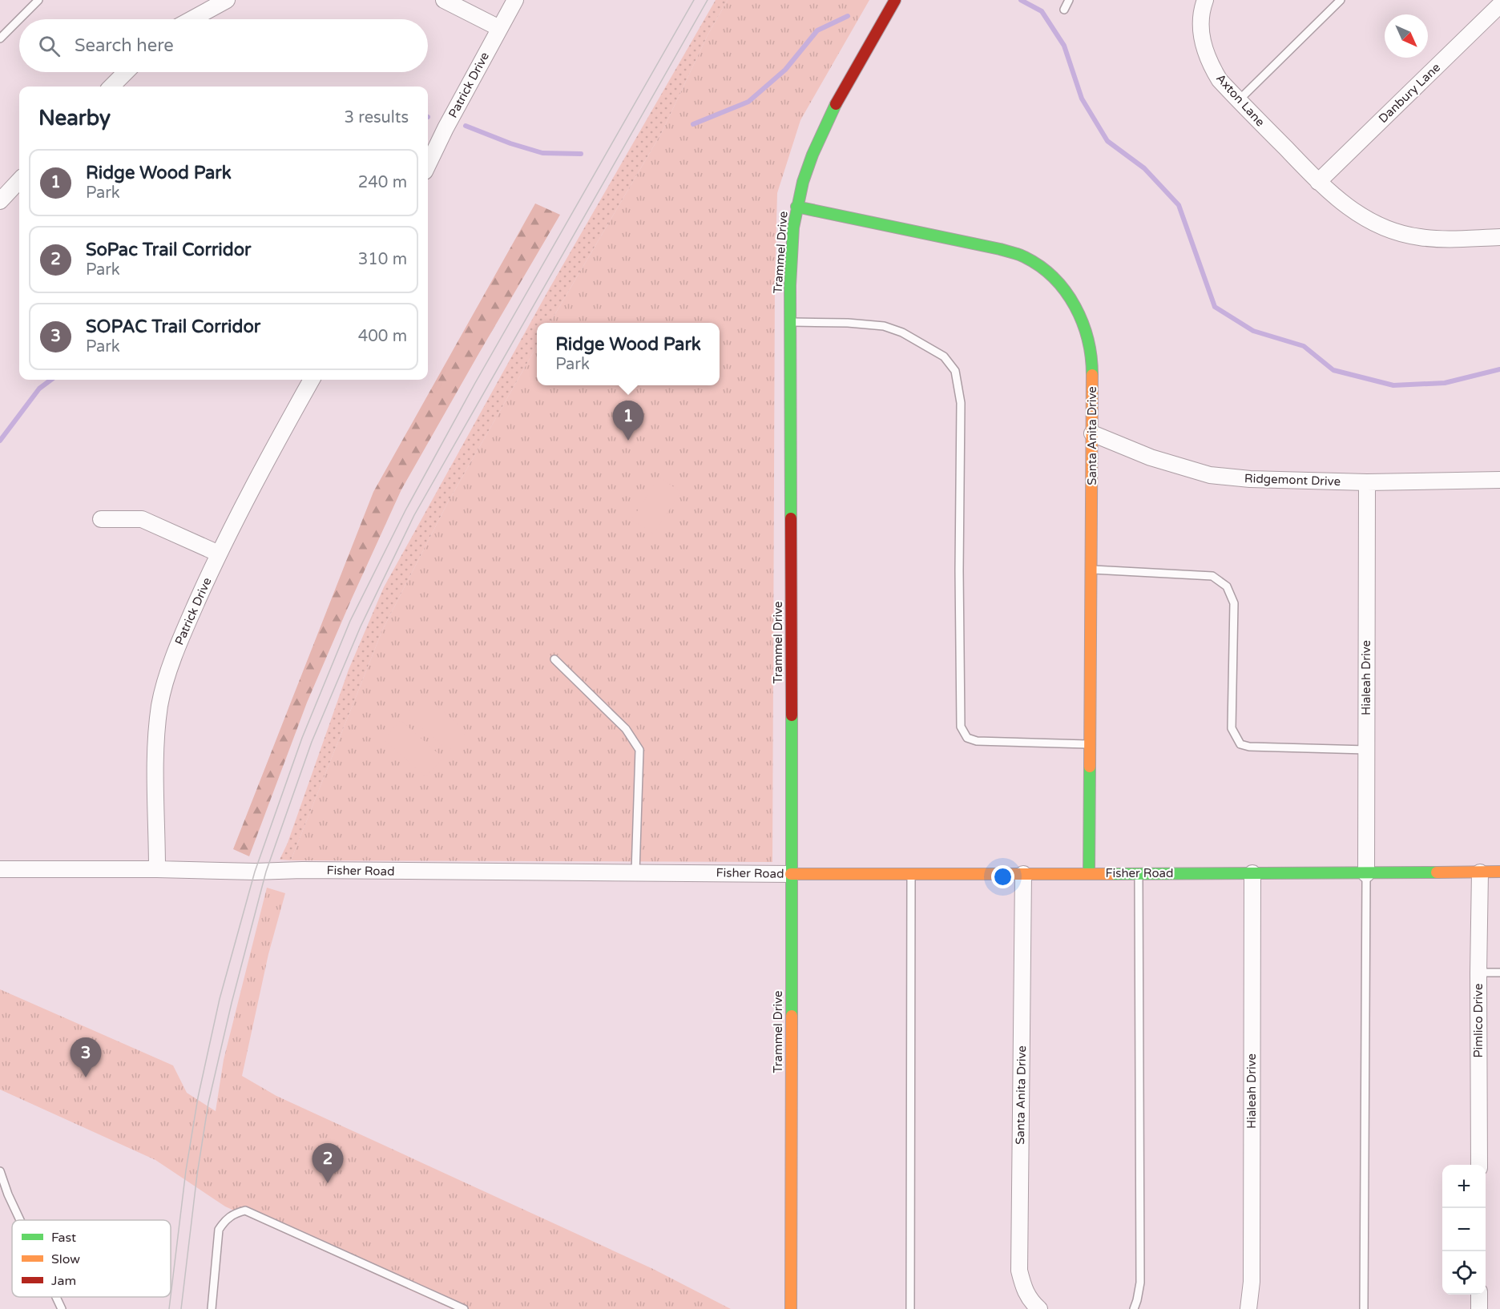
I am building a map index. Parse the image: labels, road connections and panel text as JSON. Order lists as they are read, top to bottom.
{
  "streets": {
    "street": [
      "Patrick Drive",
      "Danbury Lane",
      "Axton Lane",
      "Trammel Drive",
      "Santa Anita Drive",
      "Ridgemont Drive",
      "Hialeah Drive",
      "Fisher Road",
      "Pimlico Drive"
    ]
  },
  "crossings": [
    ["Patrick Drive", "Fisher Road"],
    ["Danbury Lane", "Axton Lane"],
    ["Trammel Drive", "Santa Anita Drive"],
    ["Trammel Drive", "Fisher Road"],
    ["Santa Anita Drive", "Ridgemont Drive"],
    ["Santa Anita Drive", "Fisher Road"],
    ["Ridgemont Drive", "Hialeah Drive"],
    ["Hialeah Drive", "Fisher Road"],
    ["Fisher Road", "Pimlico Drive"]
  ],
  "legend": ["Fast", "Slow", "Jam"],
  "north": "bottom right",
  "page": {
    "search": "Search here",
    "heading": ["Nearby", "3 results"],
    "list": [
      {
        "mark": "1",
        "name": "Ridge Wood Park",
        "note": "Park",
        "value": "240 m"
      },
      {
        "mark": "2",
        "name": "SoPac Trail Corridor",
        "note": "Park",
        "value": "310 m"
      },
      {
        "mark": "3",
        "name": "SOPAC Trail Corridor",
        "note": "Park",
        "value": "400 m"
      }
    ],
    "popup": ["Ridge Wood Park", "Park"],
    "pins": ["1", "3", "2"],
    "map_buttons": ["+", "−"]
  }
}
